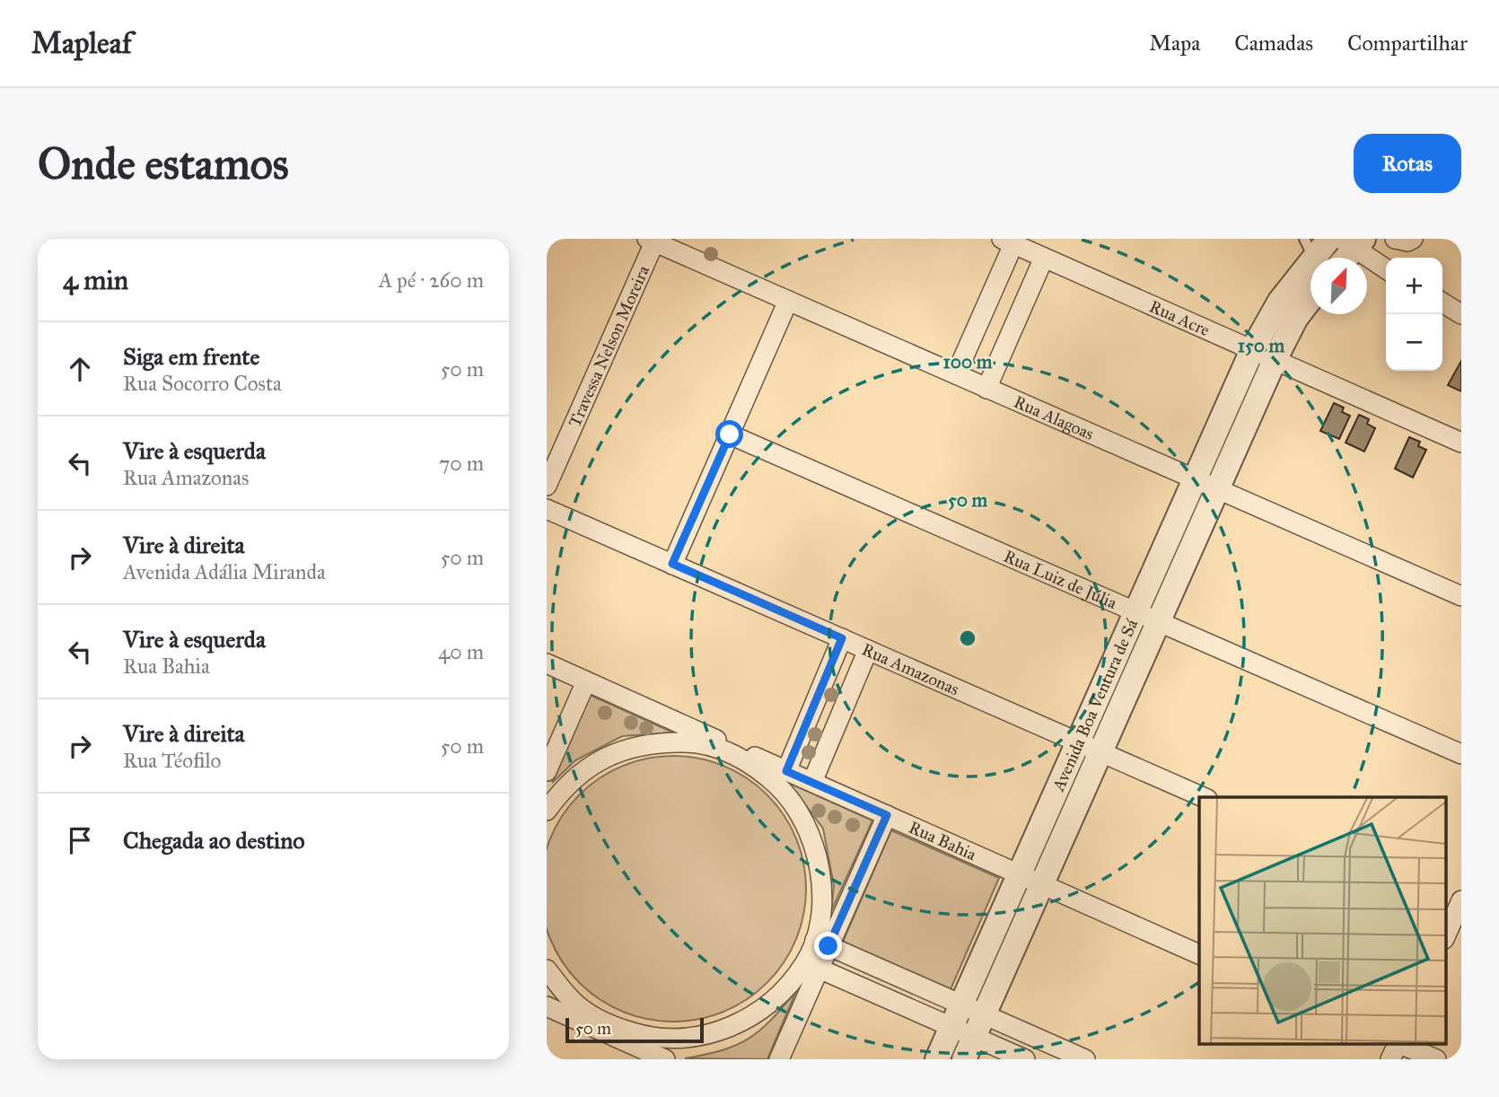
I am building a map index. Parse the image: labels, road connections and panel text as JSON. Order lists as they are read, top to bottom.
{
  "streets": {
    "street": [
      "Rua Acre",
      "Travessa Nelson Moreira",
      "Rua Alagoas",
      "Rua Luiz de Júlia",
      "Rua Amazonas",
      "Avenida Boa Ventura de Sá",
      "Rua Bahia"
    ]
  },
  "crossings": [
    ["Rua Acre", "Avenida Boa Ventura de Sá"],
    ["Travessa Nelson Moreira", "Rua Alagoas"],
    ["Rua Alagoas", "Avenida Boa Ventura de Sá"],
    ["Rua Luiz de Júlia", "Avenida Boa Ventura de Sá"],
    ["Rua Amazonas", "Avenida Boa Ventura de Sá"],
    ["Avenida Boa Ventura de Sá", "Rua Bahia"]
  ],
  "scale_bar": "50 m",
  "north": "top right",
  "page": {
    "header": "Mapleaf",
    "nav": ["Mapa", "Camadas", "Compartilhar"],
    "buttons": "Rotas",
    "title": "Onde estamos",
    "heading": ["4 min", "A pé · 260 m"],
    "map_buttons": ["+", "−"],
    "list": [
      ["Siga em frente", "Rua Socorro Costa", "50 m"],
      ["Vire à esquerda", "Rua Amazonas", "70 m"],
      ["Vire à direita", "Avenida Adália Miranda", "50 m"],
      ["Vire à esquerda", "Rua Bahia", "40 m"],
      ["Vire à direita", "Rua Téofilo", "50 m"],
      "Chegada ao destino"
    ],
    "scale": "50 m"
  },
  "rings": ["150 m", "100 m", "50 m"]
}
